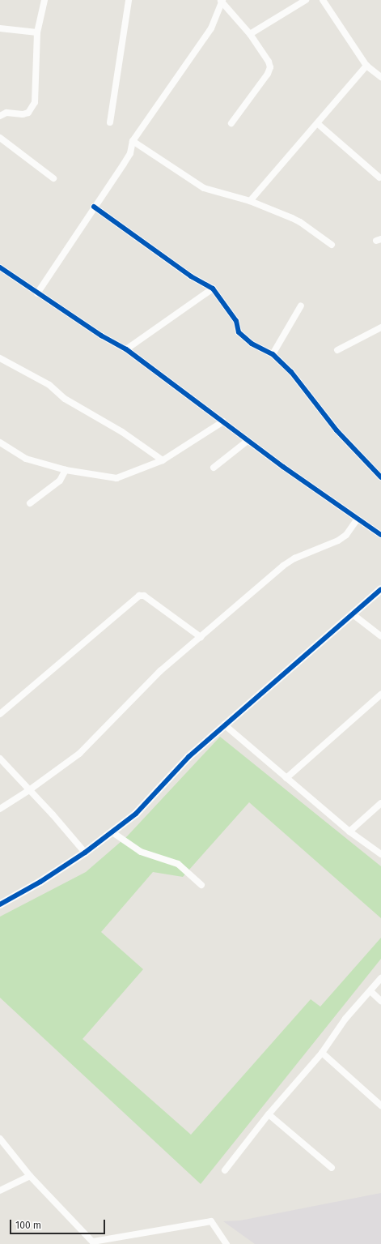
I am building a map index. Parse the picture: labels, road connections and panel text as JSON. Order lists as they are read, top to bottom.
{
  "scale_bar": "100 m"
}
